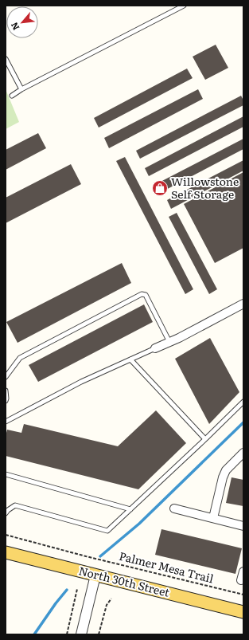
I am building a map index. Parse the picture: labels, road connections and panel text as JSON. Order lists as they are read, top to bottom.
{
  "streets": {
    "main road": ["North 30th Street"],
    "path": ["Palmer Mesa Trail"]
  },
  "places": {
    "shop": ["Willowstone Self Storage"]
  },
  "north": "bottom left"
}
